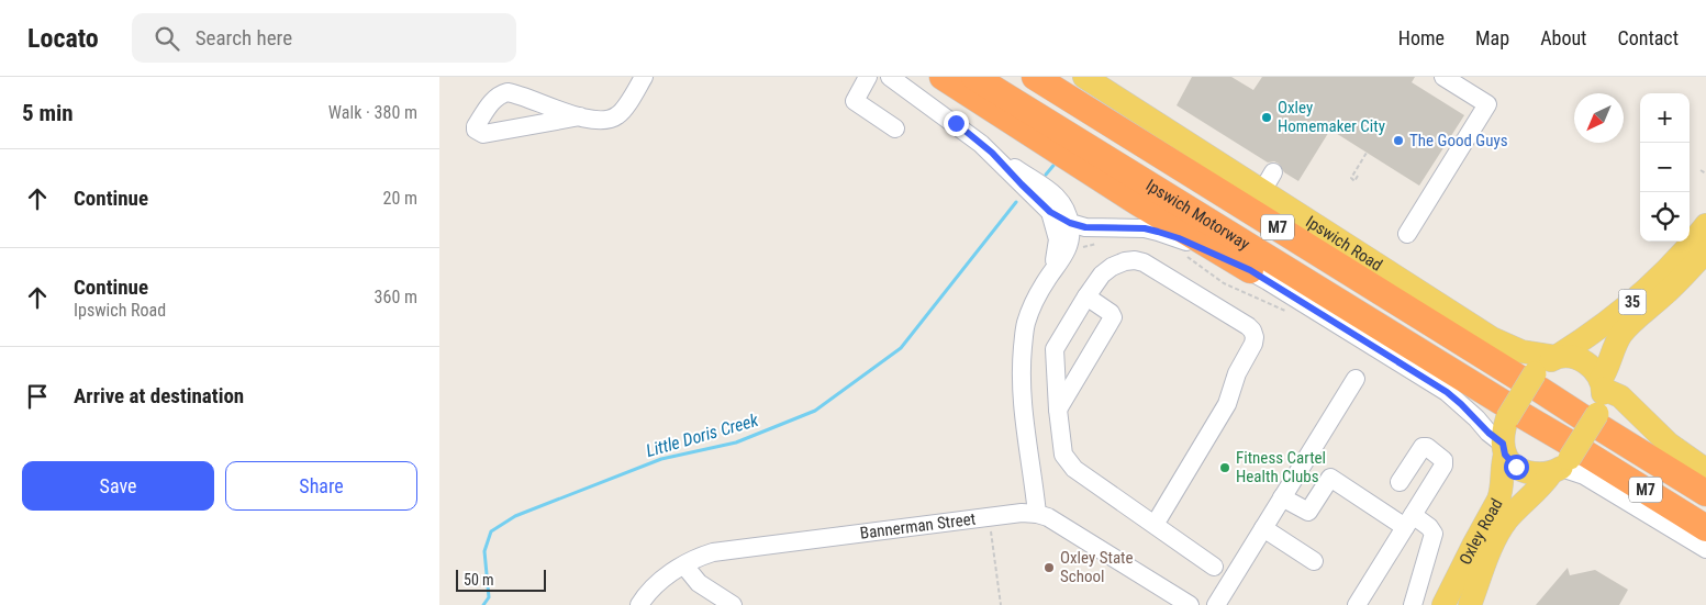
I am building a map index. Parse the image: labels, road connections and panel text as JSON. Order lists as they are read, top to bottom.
{
  "streets": {
    "highway": ["Ipswich Motorway", "M7"],
    "main road": ["Ipswich Road", "35", "Oxley Road"],
    "street": ["Bannerman Street"]
  },
  "crossings": [
    ["Ipswich Motorway", "35"],
    ["Ipswich Motorway", "Oxley Road"],
    ["Ipswich Road", "35"],
    ["35", "Oxley Road"]
  ],
  "water": ["Little Doris Creek"],
  "places": [
    "Oxley Homemaker City",
    "The Good Guys",
    "Fitness Cartel Health Clubs",
    "Oxley State School"
  ],
  "scale_bar": "50 m",
  "north": "bottom left",
  "page": {
    "header": "Locato",
    "search": "Search here",
    "nav": [
      "Home",
      "Map",
      "About",
      "Contact"
    ],
    "heading": ["5 min", "Walk · 380 m"],
    "map_buttons": ["+", "−"],
    "list": [
      ["Continue", "20 m"],
      ["Continue", "Ipswich Road", "360 m"],
      "Arrive at destination"
    ],
    "buttons": ["Save", "Share"],
    "scale": "50 m"
  }
}
